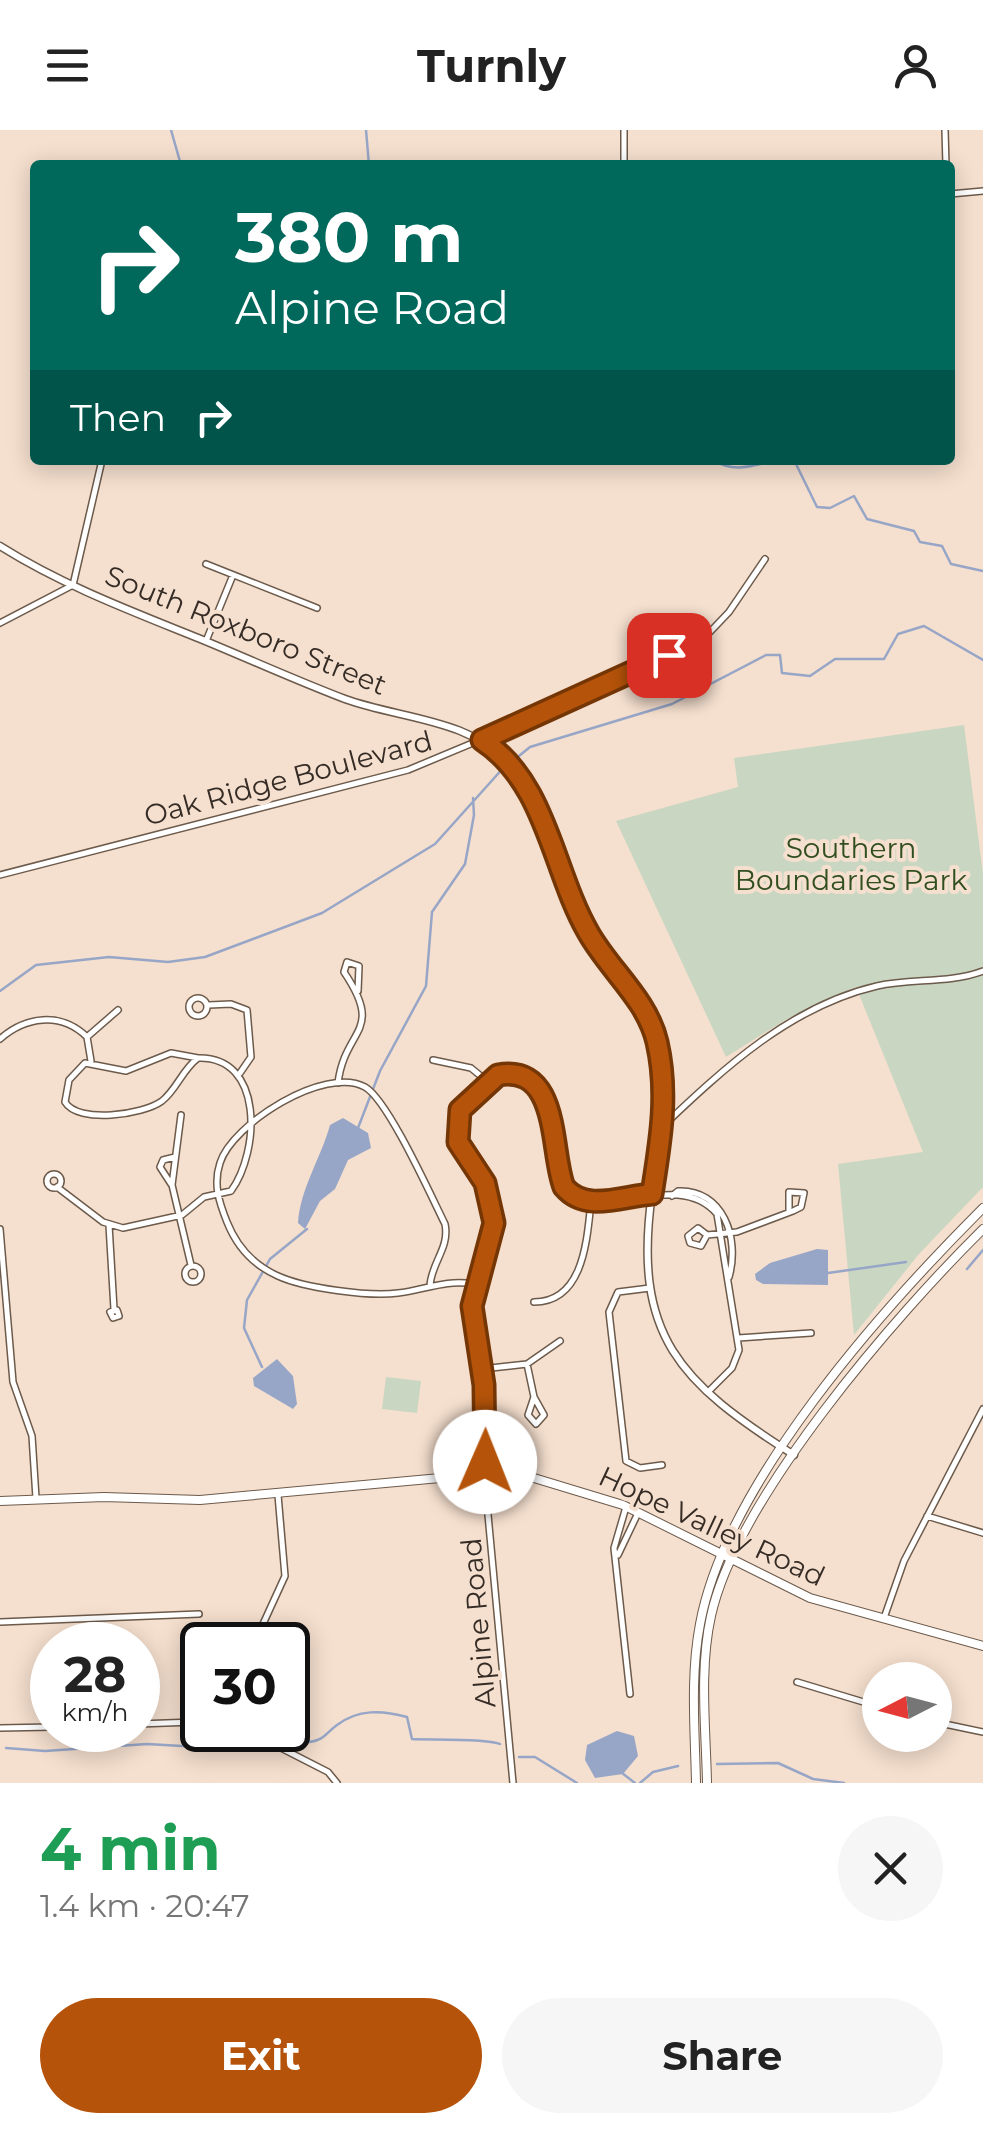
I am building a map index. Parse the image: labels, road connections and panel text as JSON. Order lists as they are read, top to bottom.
{
  "streets": {
    "main road": ["Hope Valley Road"],
    "street": ["South Roxboro Street", "Oak Ridge Boulevard", "Alpine Road"]
  },
  "crossings": [
    ["South Roxboro Street", "Oak Ridge Boulevard"],
    ["Hope Valley Road", "Alpine Road"]
  ],
  "parks": ["Southern Boundaries Park"],
  "north": "left",
  "page": {
    "header": "Turnly",
    "turn": ["380 m", "Alpine Road"],
    "then": "Then",
    "speed": "28 km/h",
    "limit": "30",
    "heading": ["4 min", "1.4 km · 20:47"],
    "buttons": ["Exit", "Share"]
  }
}
